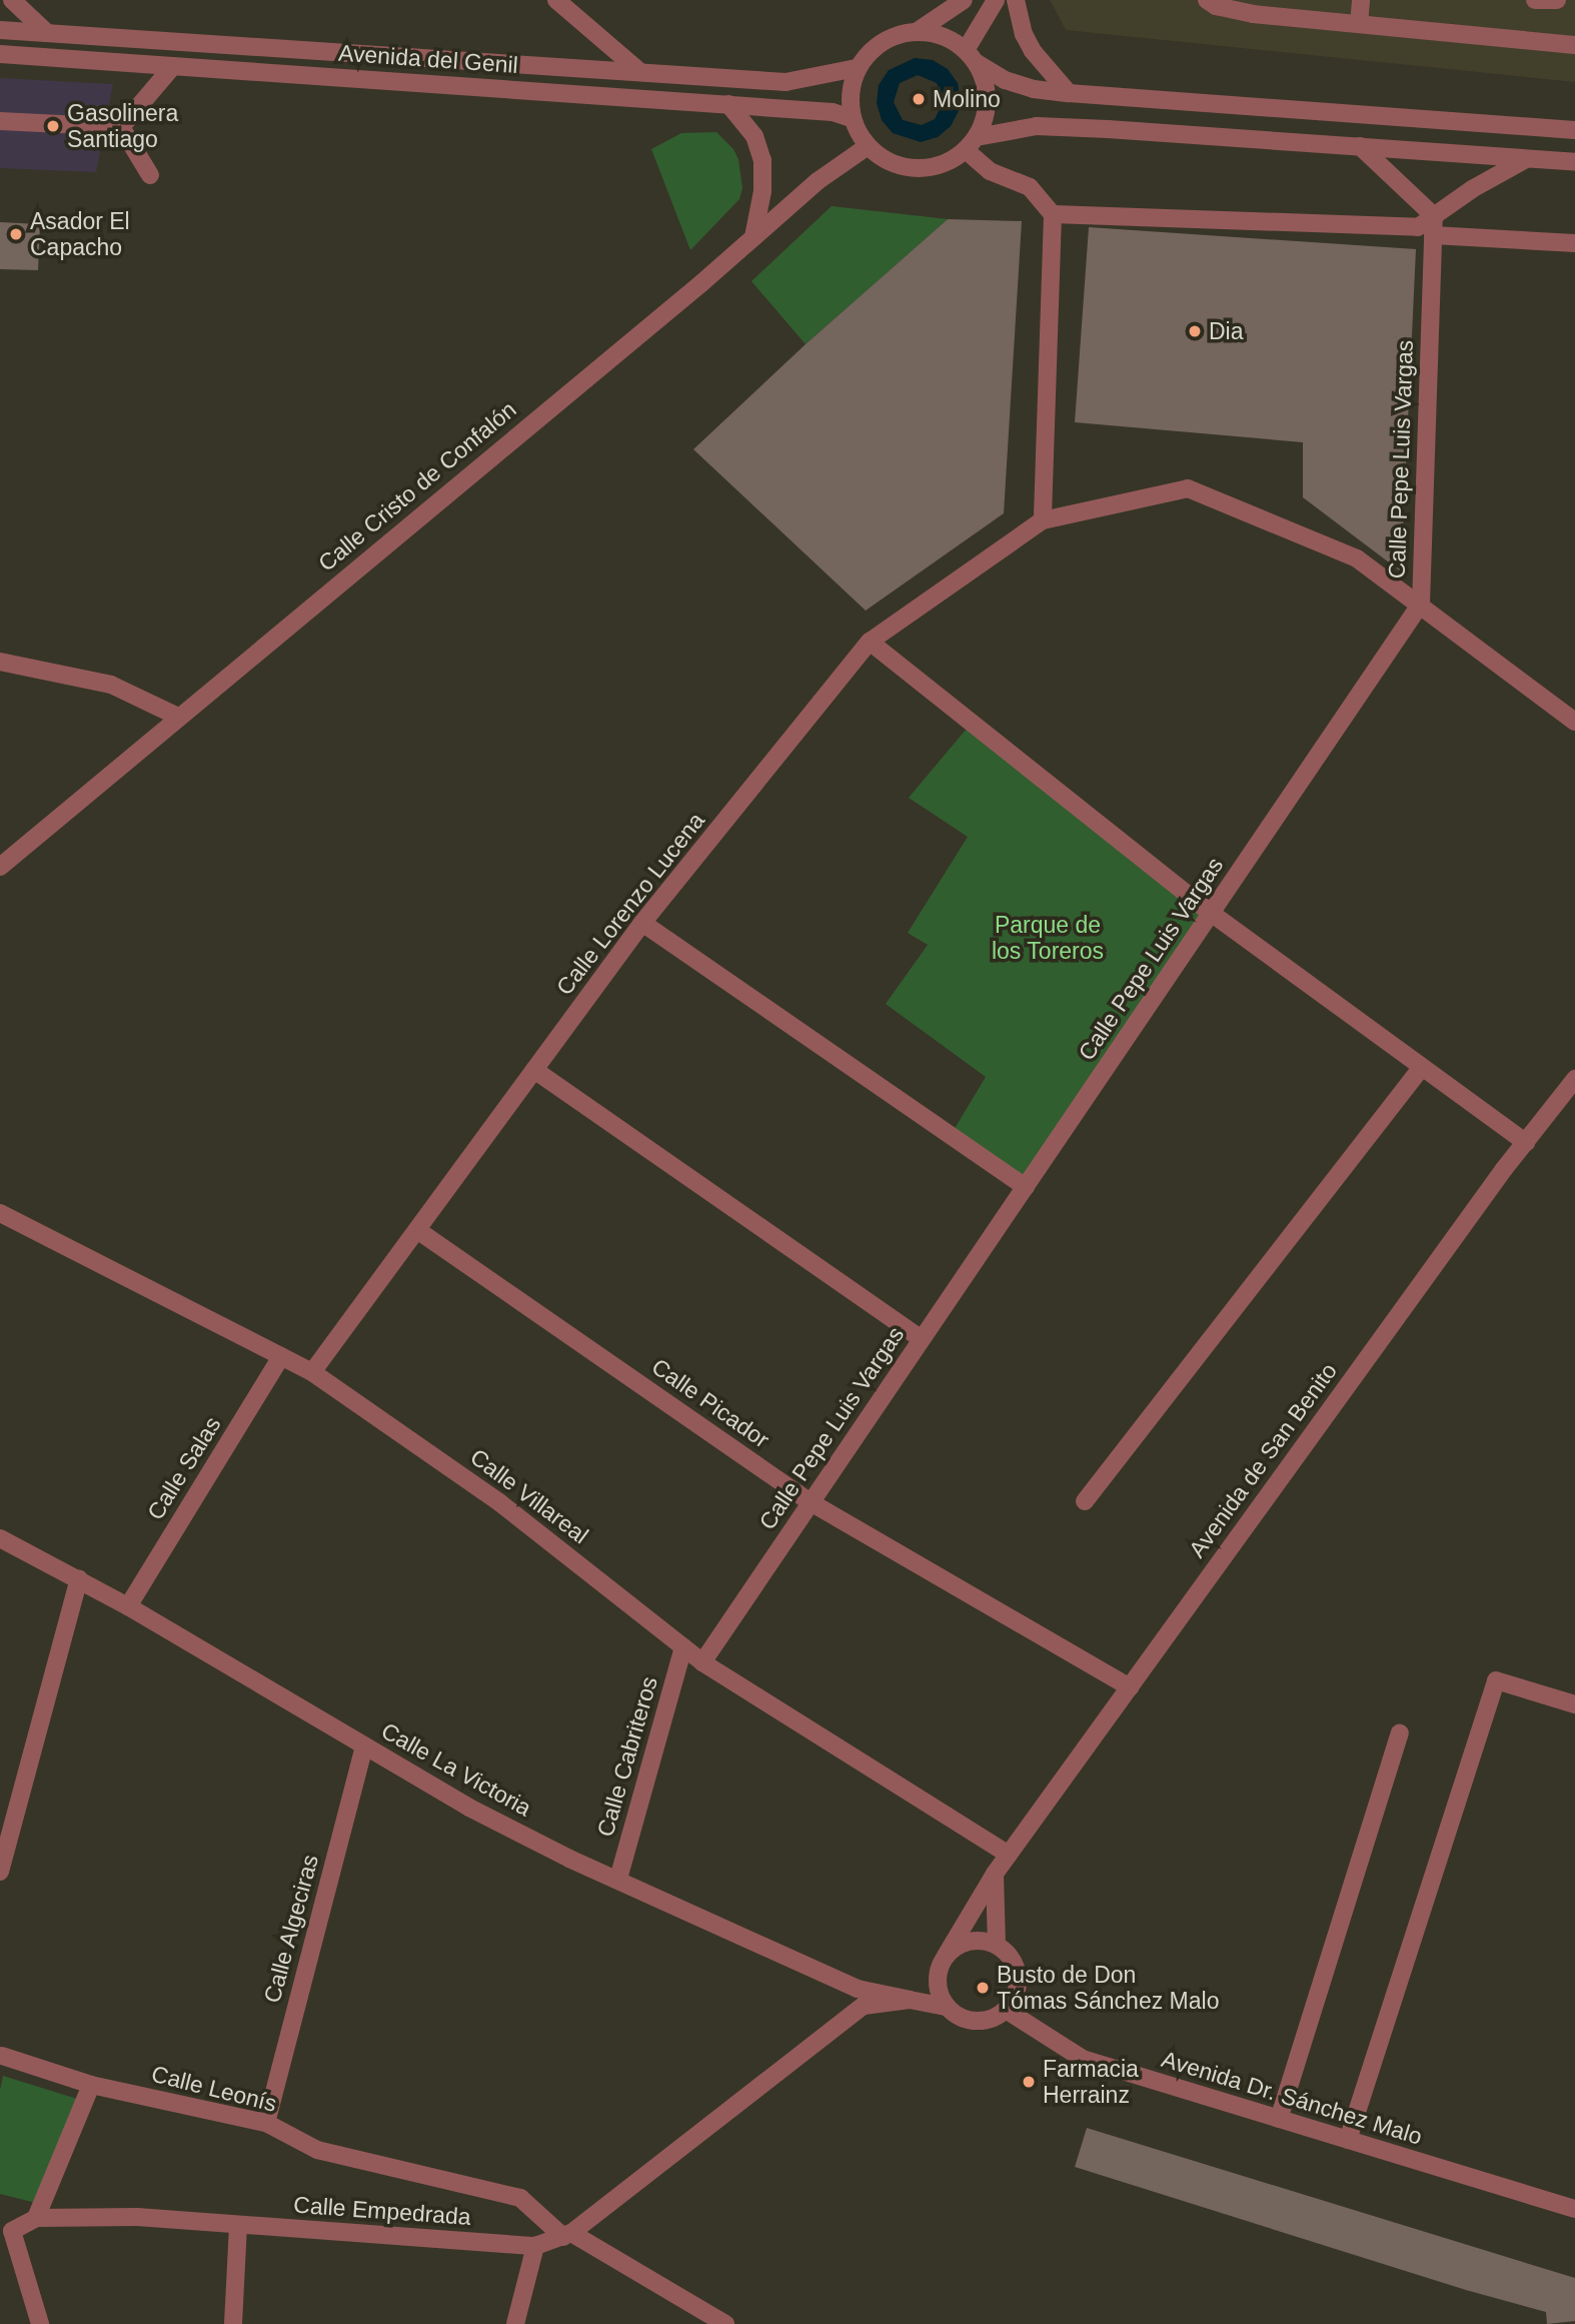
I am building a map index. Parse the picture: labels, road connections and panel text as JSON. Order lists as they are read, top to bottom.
{
  "streets": {
    "street": [
      "Avenida del Genil",
      "Calle Pepe Luis Vargas",
      "Calle Cristo de Confalón",
      "Calle Lorenzo Lucena",
      "Calle Picador",
      "Avenida de San Benito",
      "Calle Salas",
      "Calle Villareal",
      "Calle Cabriteros",
      "Calle La Victoria",
      "Calle Algeciras",
      "Calle Leonís",
      "Avenida Dr. Sánchez Malo",
      "Calle Empedrada"
    ]
  },
  "crossings": [
    ["Avenida del Genil", "Calle Cristo de Confalón"],
    ["Calle Pepe Luis Vargas", "Calle Picador"],
    ["Calle Pepe Luis Vargas", "Calle Villareal"],
    ["Calle Lorenzo Lucena", "Calle Picador"],
    ["Calle Lorenzo Lucena", "Calle Villareal"],
    ["Calle Picador", "Avenida de San Benito"],
    ["Avenida de San Benito", "Calle Villareal"],
    ["Avenida de San Benito", "Calle La Victoria"],
    ["Avenida de San Benito", "Avenida Dr. Sánchez Malo"],
    ["Calle Salas", "Calle Villareal"],
    ["Calle Salas", "Calle La Victoria"],
    ["Calle Villareal", "Calle Cabriteros"],
    ["Calle Cabriteros", "Calle La Victoria"],
    ["Calle La Victoria", "Calle Algeciras"],
    ["Calle La Victoria", "Avenida Dr. Sánchez Malo"],
    ["Calle Algeciras", "Calle Leonís"],
    ["Calle Leonís", "Calle Empedrada"]
  ],
  "parks": ["Parque de los Toreros"],
  "places": [
    "Molino",
    "Gasolinera Santiago",
    "Asador El Capacho",
    "Dia",
    "Busto de Don Tómas Sánchez Malo",
    "Farmacia Herrainz"
  ]
}
